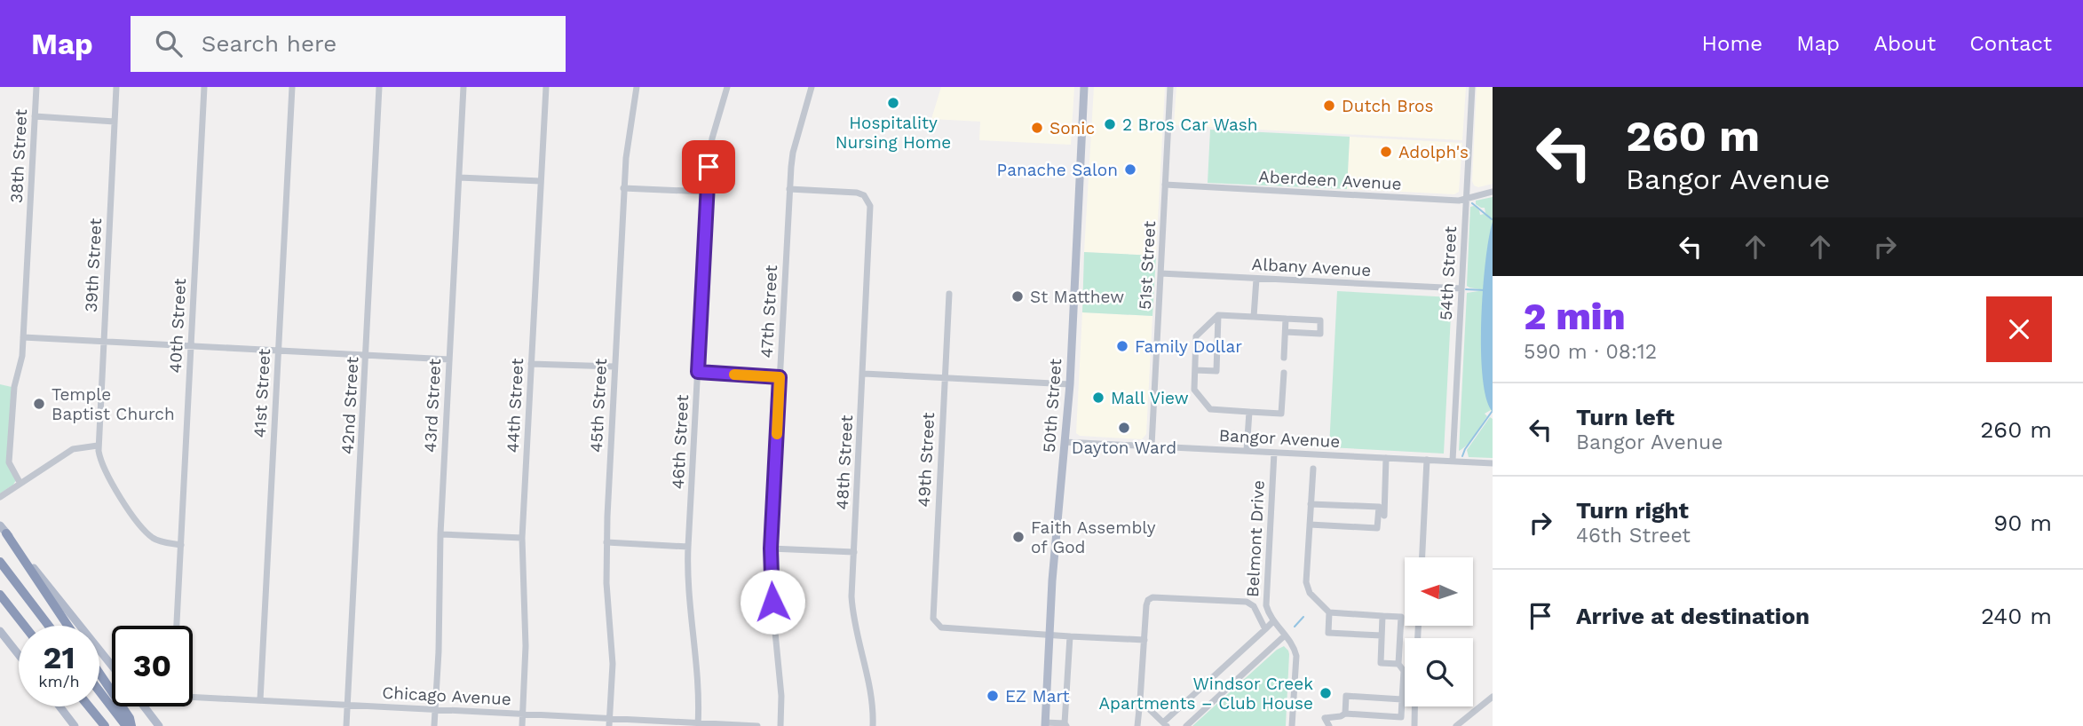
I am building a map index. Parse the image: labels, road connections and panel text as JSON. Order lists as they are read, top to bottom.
{
  "streets": {
    "main road": ["50th Street"],
    "street": [
      "38th Street",
      "Aberdeen Avenue",
      "39th Street",
      "51st Street",
      "Albany Avenue",
      "54th Street",
      "47th Street",
      "40th Street",
      "41st Street",
      "42nd Street",
      "43rd Street",
      "44th Street",
      "45th Street",
      "Bangor Avenue",
      "46th Street",
      "49th Street",
      "48th Street",
      "Belmont Drive",
      "Chicago Avenue"
    ]
  },
  "crossings": [
    ["Aberdeen Avenue", "51st Street"],
    ["Aberdeen Avenue", "54th Street"],
    ["39th Street", "40th Street"],
    ["51st Street", "Albany Avenue"],
    ["51st Street", "Bangor Avenue"],
    ["Albany Avenue", "54th Street"],
    ["54th Street", "Bangor Avenue"],
    ["47th Street", "48th Street"],
    ["41st Street", "Chicago Avenue"],
    ["42nd Street", "Chicago Avenue"],
    ["43rd Street", "Chicago Avenue"],
    ["44th Street", "Chicago Avenue"],
    ["45th Street", "Chicago Avenue"],
    ["50th Street", "Bangor Avenue"],
    ["50th Street", "49th Street"],
    ["Bangor Avenue", "Belmont Drive"],
    ["46th Street", "Chicago Avenue"]
  ],
  "places": [
    "Hospitality Nursing Home",
    "Dutch Bros",
    "2 Bros Car Wash",
    "Sonic",
    "Adolph's",
    "Panache Salon",
    "St Matthew",
    "Family Dollar",
    "Mall View",
    "Temple Baptist Church",
    "Dayton Ward",
    "Faith Assembly of God",
    "Windsor Creek Apartments – Club House",
    "EZ Mart"
  ],
  "north": "left",
  "page": {
    "header": "Map",
    "search": "Search here",
    "nav": [
      "Home",
      "Map",
      "About",
      "Contact"
    ],
    "turn": ["260 m", "Bangor Avenue"],
    "heading": ["2 min", "590 m · 08:12"],
    "list": [
      {
        "name": "Turn left",
        "note": "Bangor Avenue",
        "value": "260 m"
      },
      {
        "name": "Turn right",
        "note": "46th Street",
        "value": "90 m"
      },
      {
        "name": "Arrive at destination",
        "value": "240 m"
      }
    ],
    "speed": "21 km/h",
    "limit": "30"
  }
}
